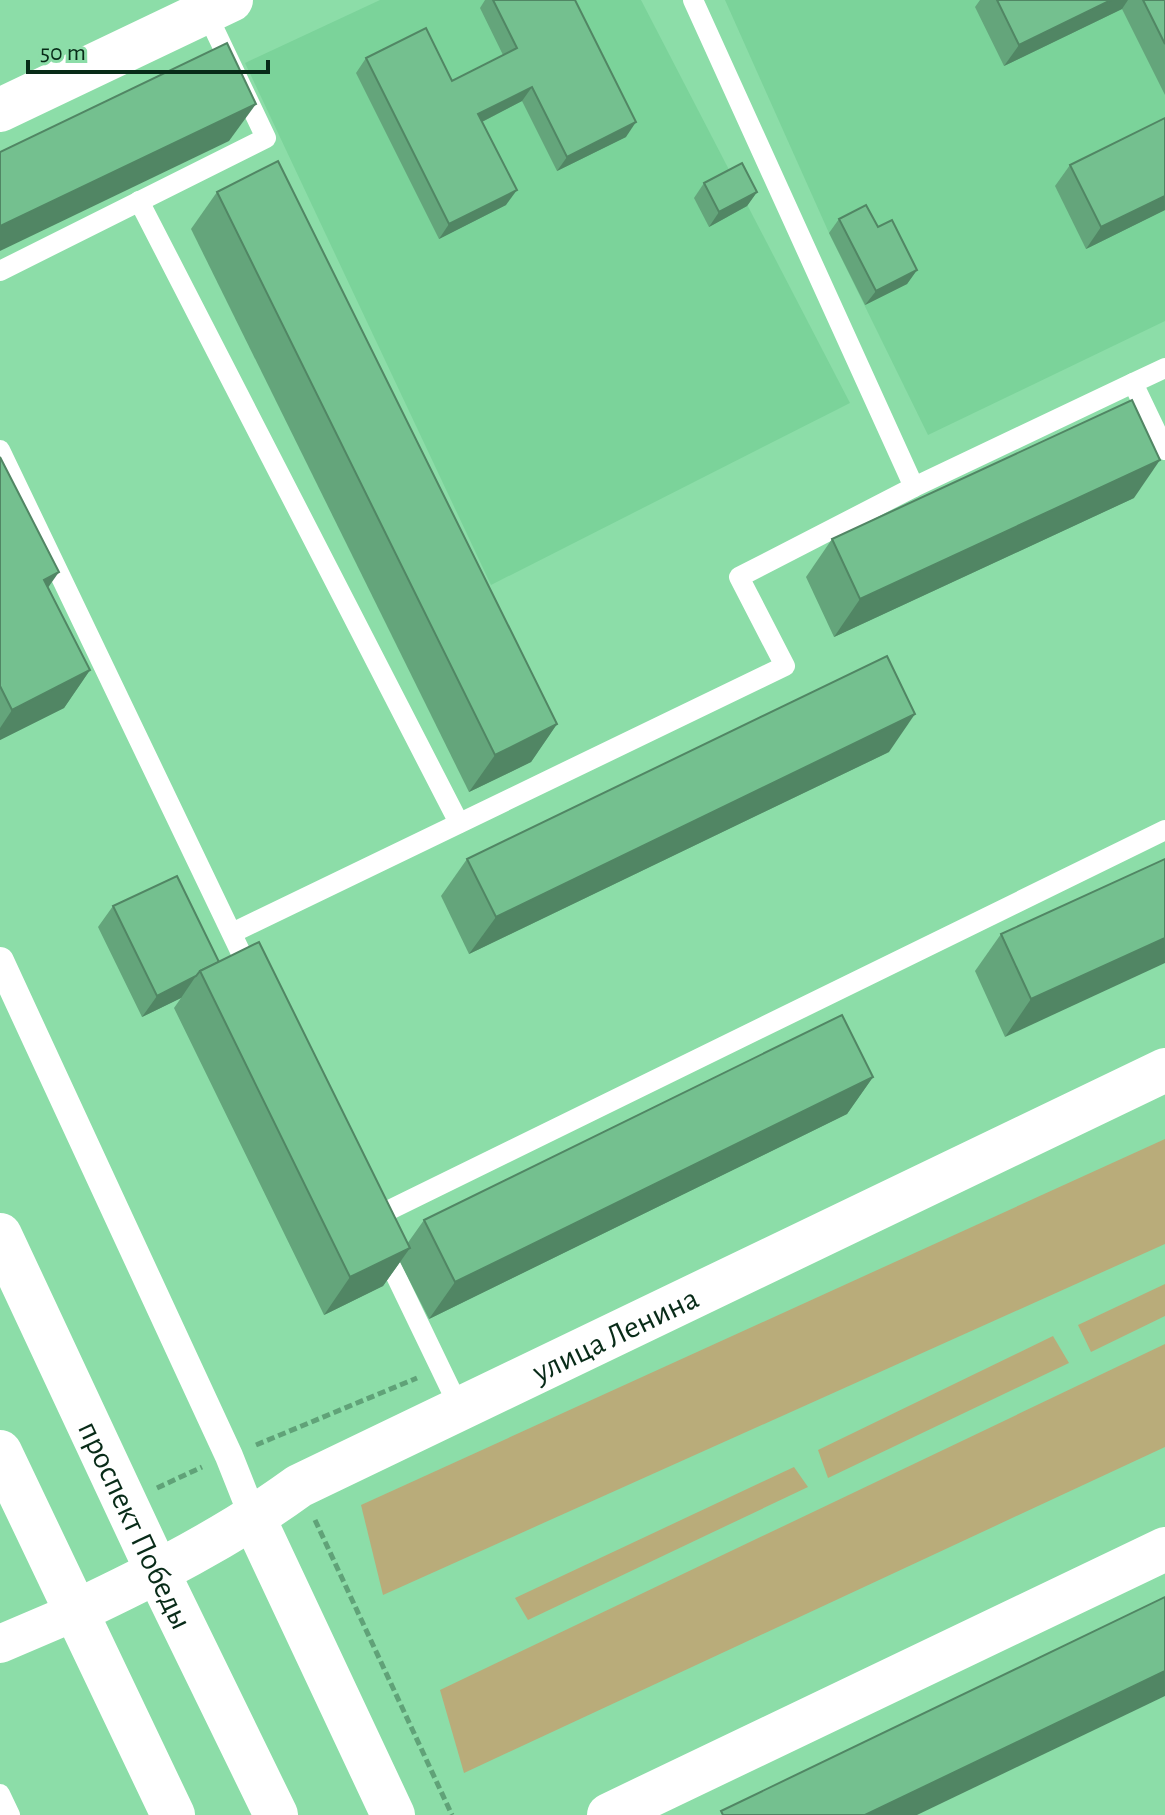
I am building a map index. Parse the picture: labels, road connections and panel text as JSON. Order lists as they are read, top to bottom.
{
  "streets": {
    "main road": ["улица Ленина", "проспект Победы"]
  },
  "crossings": [
    ["улица Ленина", "проспект Победы"]
  ],
  "scale_bar": "50 m"
}
